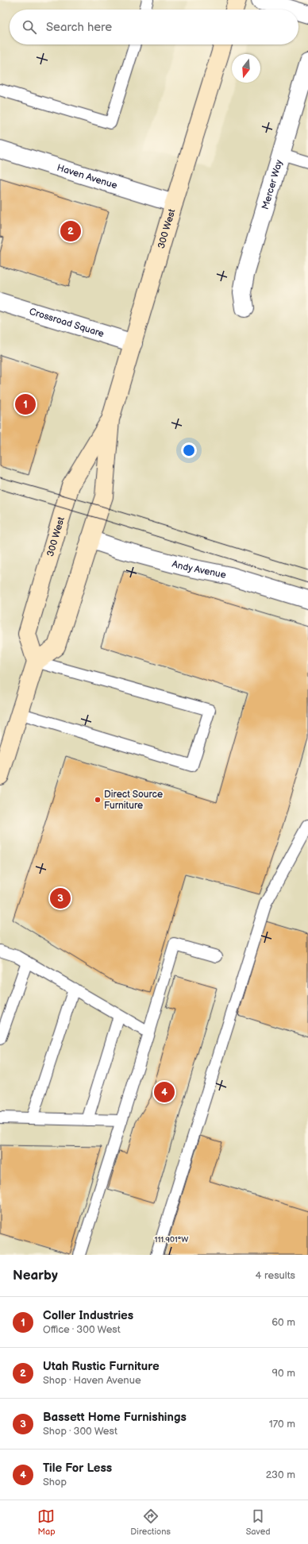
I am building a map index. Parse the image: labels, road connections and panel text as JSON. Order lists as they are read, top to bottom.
{
  "streets": {
    "main road": ["300 West"],
    "street": [
      "Haven Avenue",
      "Mercer Way",
      "Crossroad Square",
      "Andy Avenue"
    ]
  },
  "crossings": [
    ["Haven Avenue", "300 West"],
    ["300 West", "Crossroad Square"],
    ["300 West", "Andy Avenue"]
  ],
  "places": ["Direct Source Furniture"],
  "north": "bottom",
  "page": {
    "search": "Search here",
    "pins": [
      "2",
      "1",
      "3",
      "4"
    ],
    "heading": ["Nearby", "4 results"],
    "list": [
      {
        "mark": "1",
        "name": "Coller Industries",
        "note": "Office · 300 West",
        "value": "60 m"
      },
      {
        "mark": "2",
        "name": "Utah Rustic Furniture",
        "note": "Shop · Haven Avenue",
        "value": "90 m"
      },
      {
        "mark": "3",
        "name": "Bassett Home Furnishings",
        "note": "Shop · 300 West",
        "value": "170 m"
      },
      {
        "mark": "4",
        "name": "Tile For Less",
        "note": "Shop",
        "value": "230 m"
      }
    ],
    "nav": ["Map", "Directions", "Saved"]
  },
  "coordinates": ["111.901°W"]
}
